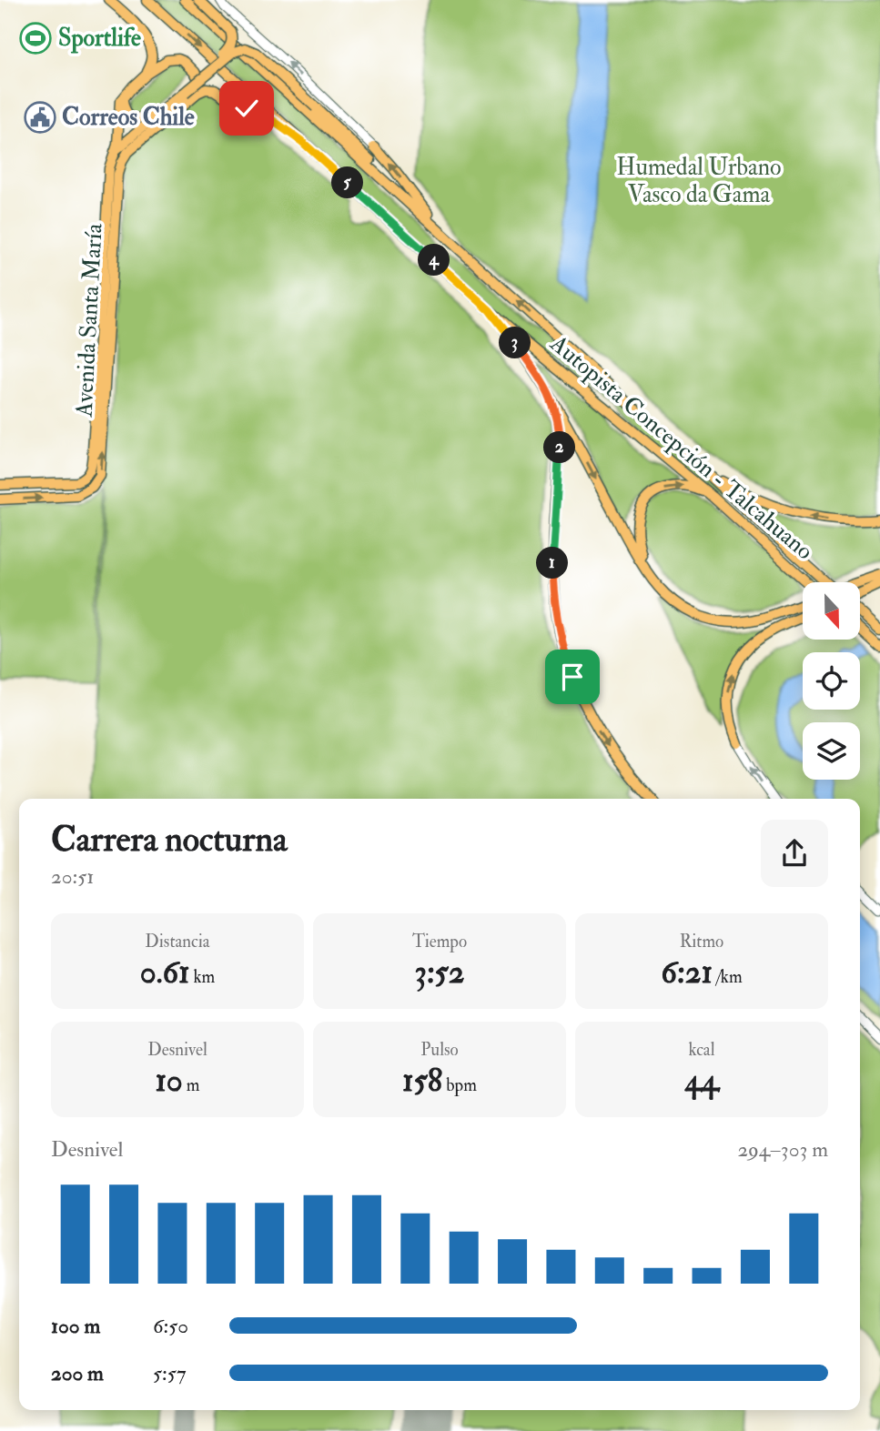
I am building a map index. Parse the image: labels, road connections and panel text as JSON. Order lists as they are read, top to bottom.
{
  "streets": {
    "main road": ["Avenida Santa María", "Autopista Concepción - Talcahuano"]
  },
  "parks": ["Humedal Urbano Vasco da Gama"],
  "places": {
    "sports": ["Sportlife"],
    "public building": ["Correos Chile"]
  },
  "north": "bottom",
  "page": {
    "pins": [
      "5",
      "4",
      "3",
      "2",
      "1"
    ],
    "heading": ["Carrera nocturna", "20:51"],
    "stats": [
      ["Distancia", "0.61 km"],
      ["Tiempo", "3:52"],
      ["Ritmo", "6:21 /km"],
      ["Desnivel", "10 m"],
      ["Pulso", "158 bpm"],
      ["kcal", "44"]
    ],
    "chart": ["Desnivel", "294–303 m"],
    "list": [
      {
        "name": "100 m",
        "note": "6:50"
      },
      {
        "name": "200 m",
        "note": "5:57"
      }
    ]
  }
}
